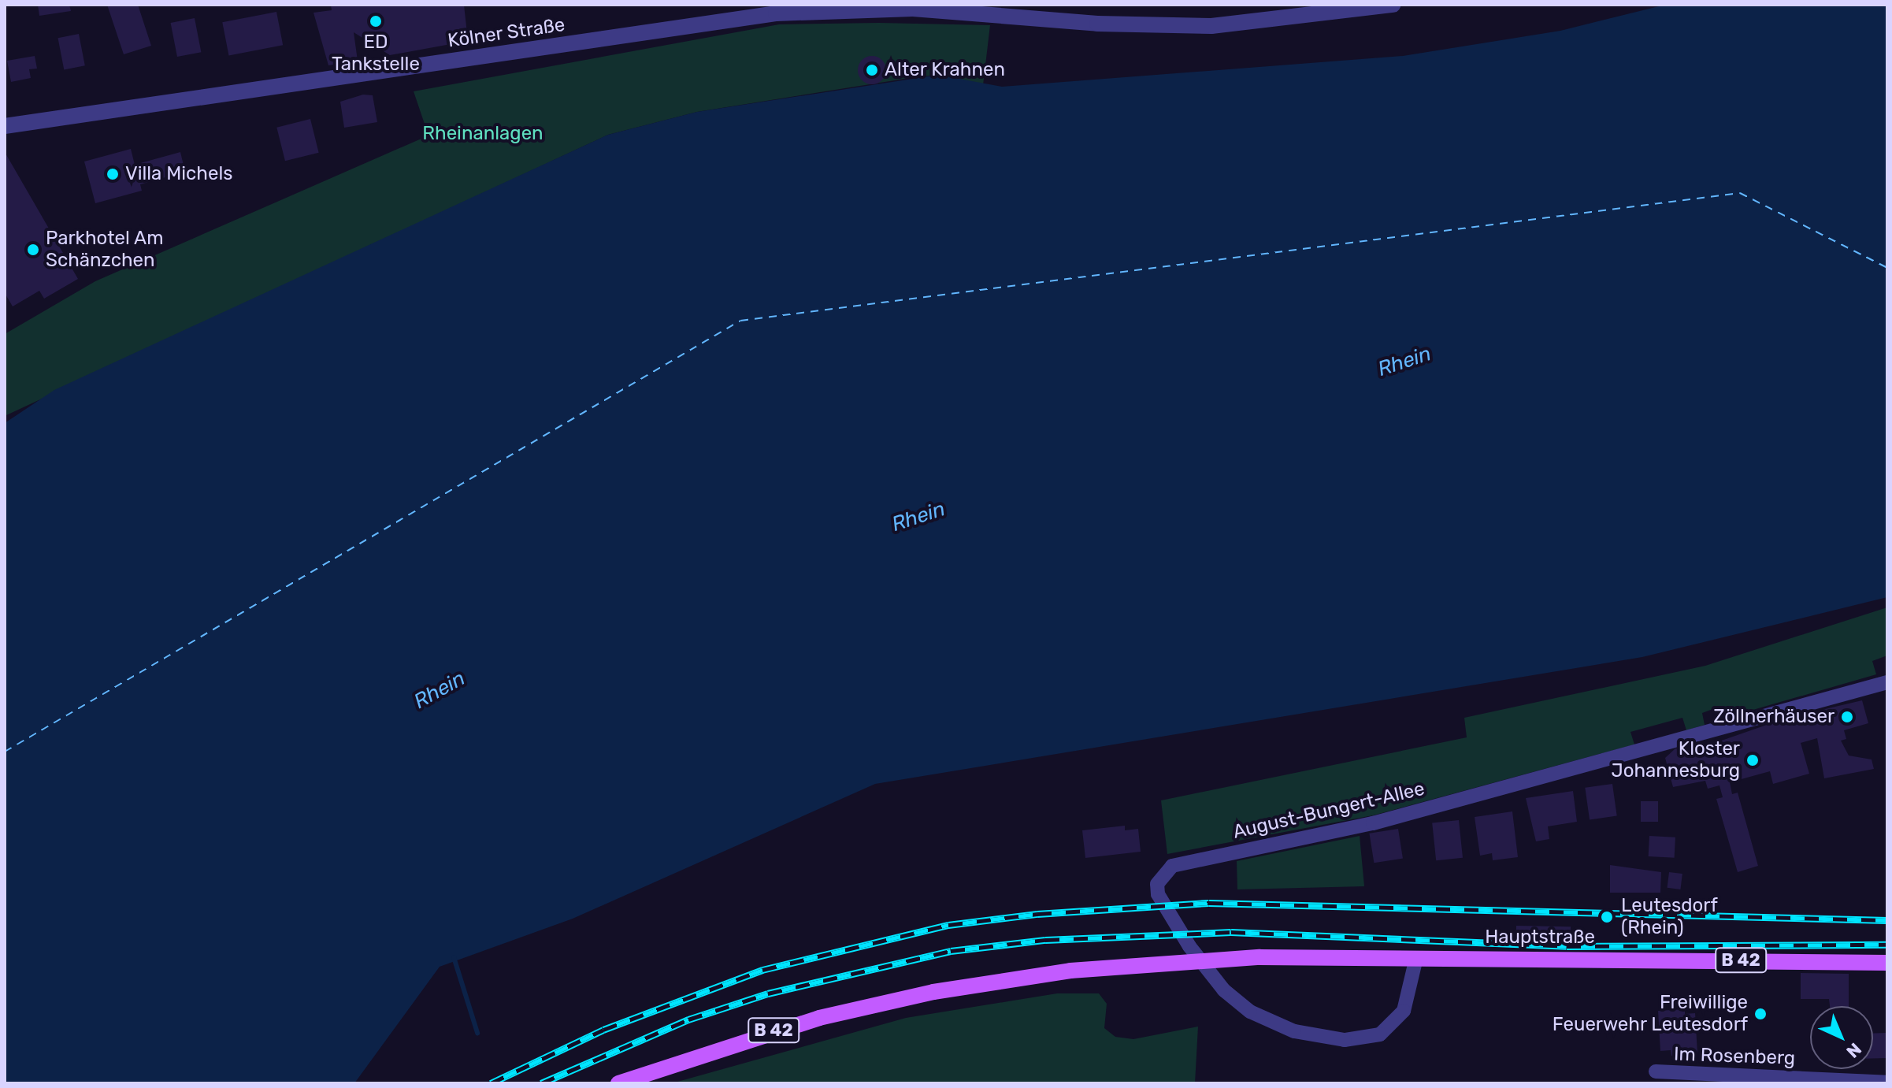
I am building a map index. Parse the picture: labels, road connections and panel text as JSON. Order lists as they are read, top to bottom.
{
  "streets": {
    "main road": ["Hauptstraße", "B 42"],
    "street": ["Kölner Straße", "August-Bungert-Allee", "Im Rosenberg"]
  },
  "crossings": [
    ["August-Bungert-Allee", "Hauptstraße"]
  ],
  "water": ["Rhein"],
  "parks": ["Rheinanlagen"],
  "places": [
    "ED Tankstelle",
    "Alter Krahnen",
    "Villa Michels",
    "Parkhotel Am Schänzchen",
    "Zöllnerhäuser",
    "Kloster Johannesburg",
    "Leutesdorf (Rhein)",
    "Freiwillige Feuerwehr Leutesdorf"
  ],
  "north": "bottom right"
}
